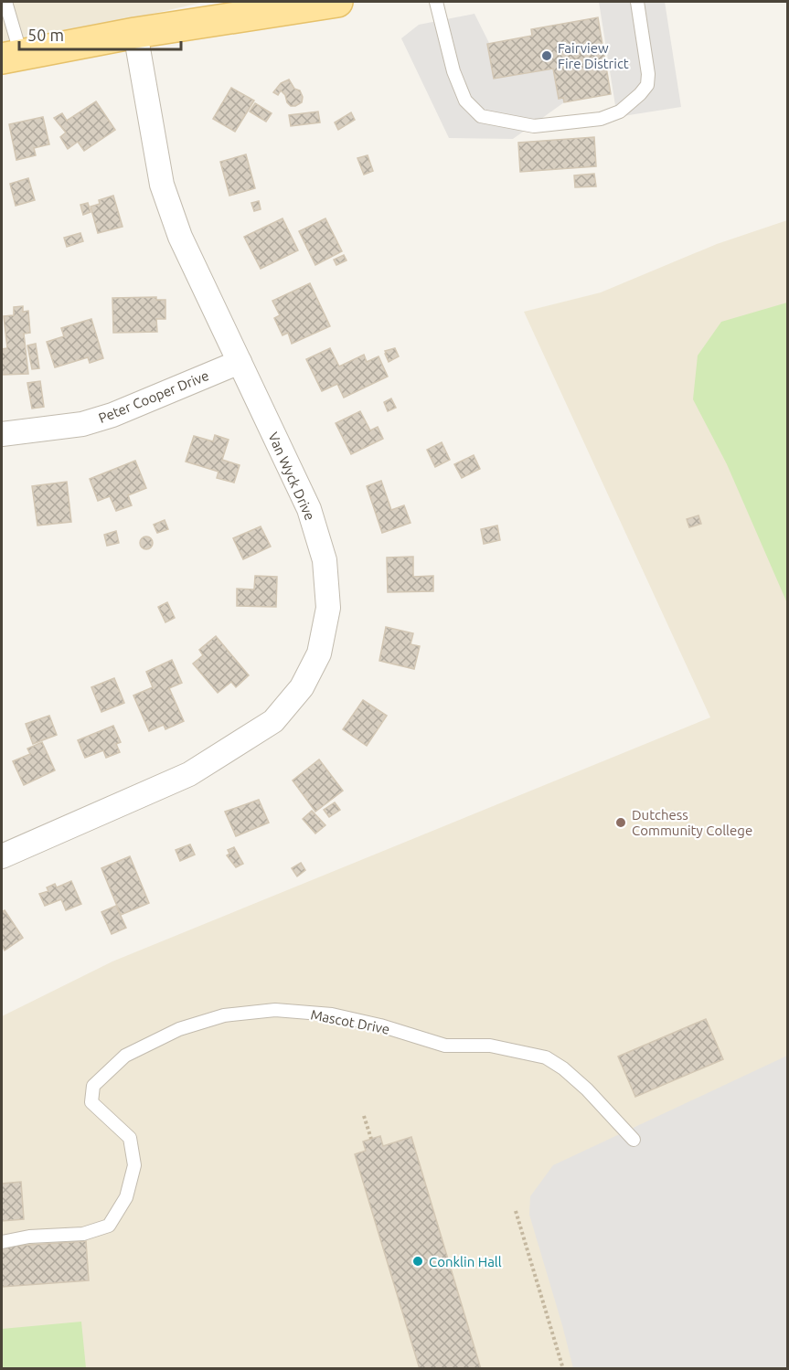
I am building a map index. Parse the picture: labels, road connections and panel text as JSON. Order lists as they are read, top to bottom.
{
  "streets": {
    "street": ["Peter Cooper Drive", "Van Wyck Drive"],
    "lane": ["Mascot Drive"]
  },
  "crossings": [
    ["Peter Cooper Drive", "Van Wyck Drive"]
  ],
  "places": ["Fairview Fire District", "Dutchess Community College", "Conklin Hall"],
  "scale_bar": "50 m"
}
